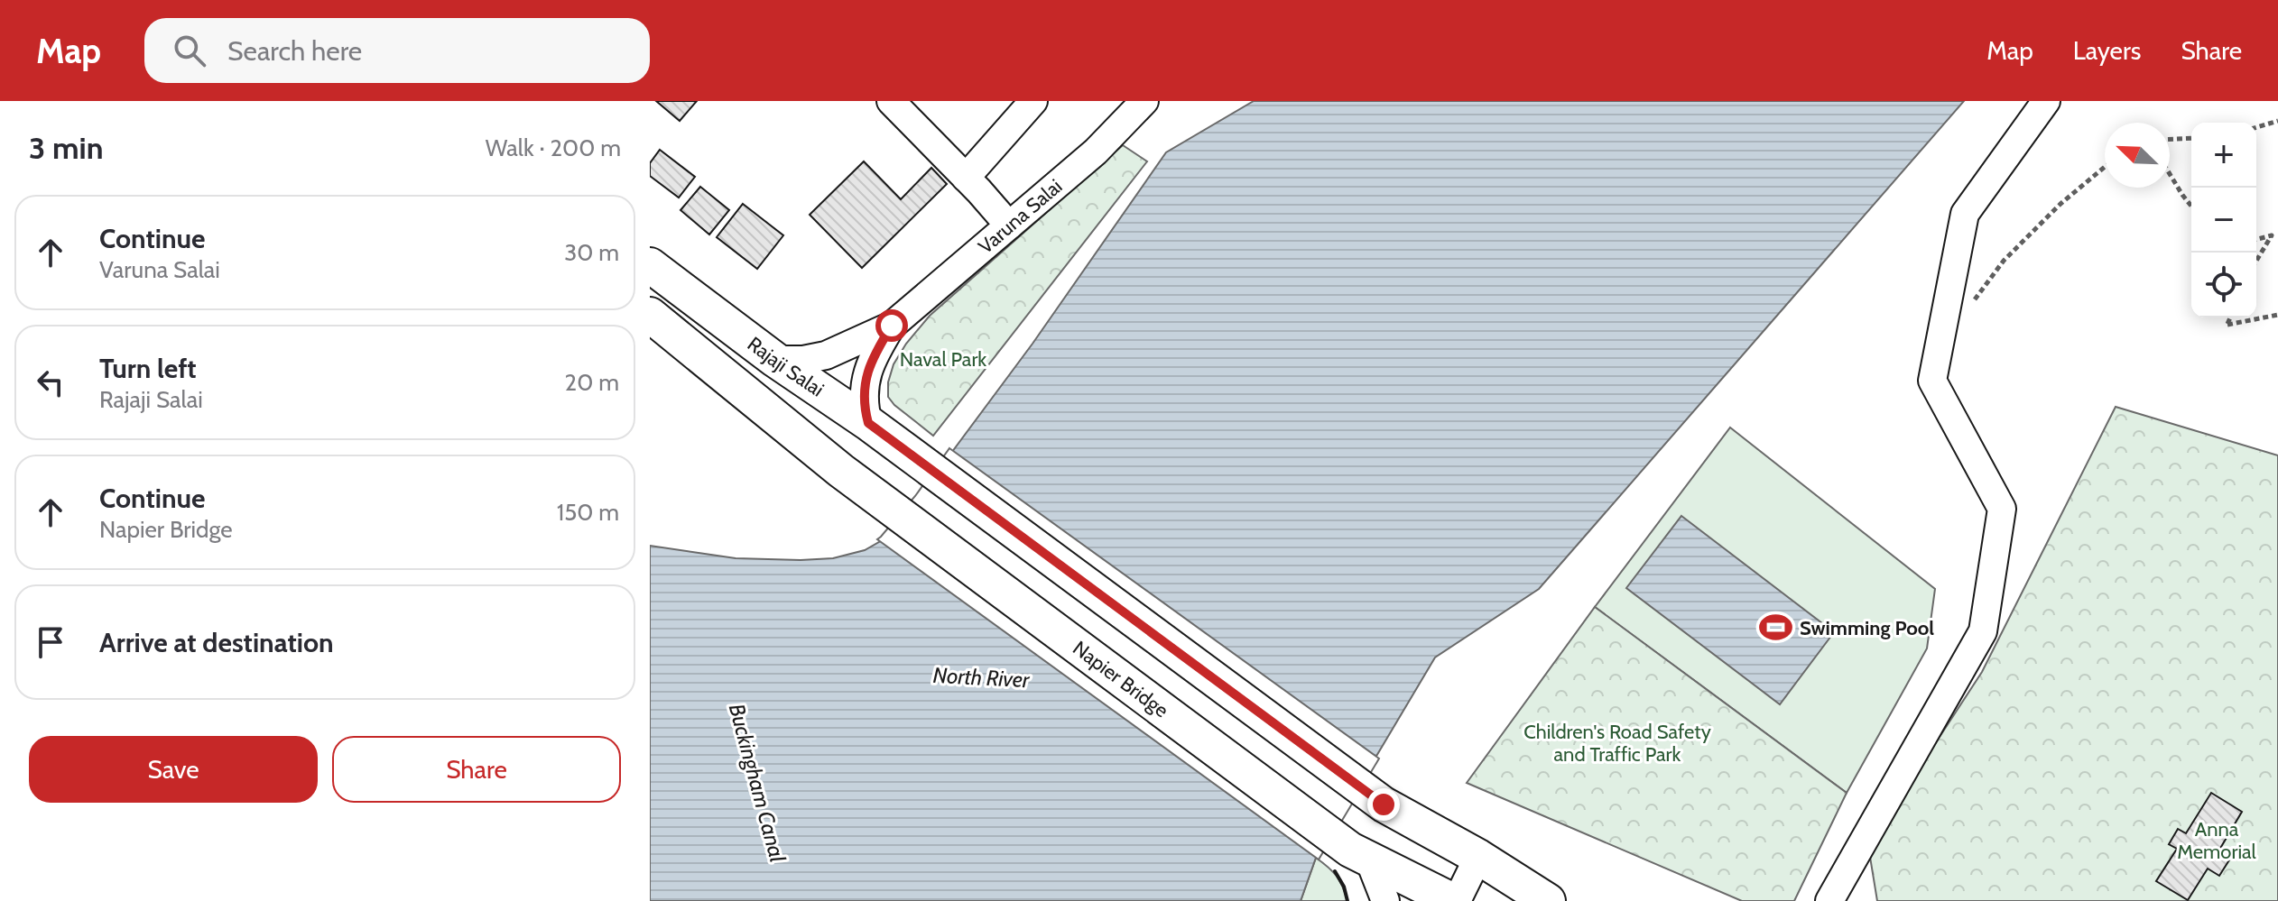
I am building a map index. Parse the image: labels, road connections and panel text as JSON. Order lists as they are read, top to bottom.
{
  "streets": {
    "main road": ["Rajaji Salai", "Napier Bridge"],
    "street": ["Varuna Salai"]
  },
  "crossings": [
    ["Varuna Salai", "Rajaji Salai"]
  ],
  "water": ["North River", "Buckingham Canal"],
  "parks": ["Naval Park", "Children's Road Safety and Traffic Park", "Anna Memorial"],
  "places": {
    "sports": ["Swimming Pool"]
  },
  "north": "top left",
  "page": {
    "header": "Map",
    "search": "Search here",
    "nav": ["Map", "Layers", "Share"],
    "heading": ["3 min", "Walk · 200 m"],
    "map_buttons": ["+", "−"],
    "list": [
      ["Continue", "Varuna Salai", "30 m"],
      ["Turn left", "Rajaji Salai", "20 m"],
      ["Continue", "Napier Bridge", "150 m"],
      "Arrive at destination"
    ],
    "buttons": ["Save", "Share"]
  }
}
